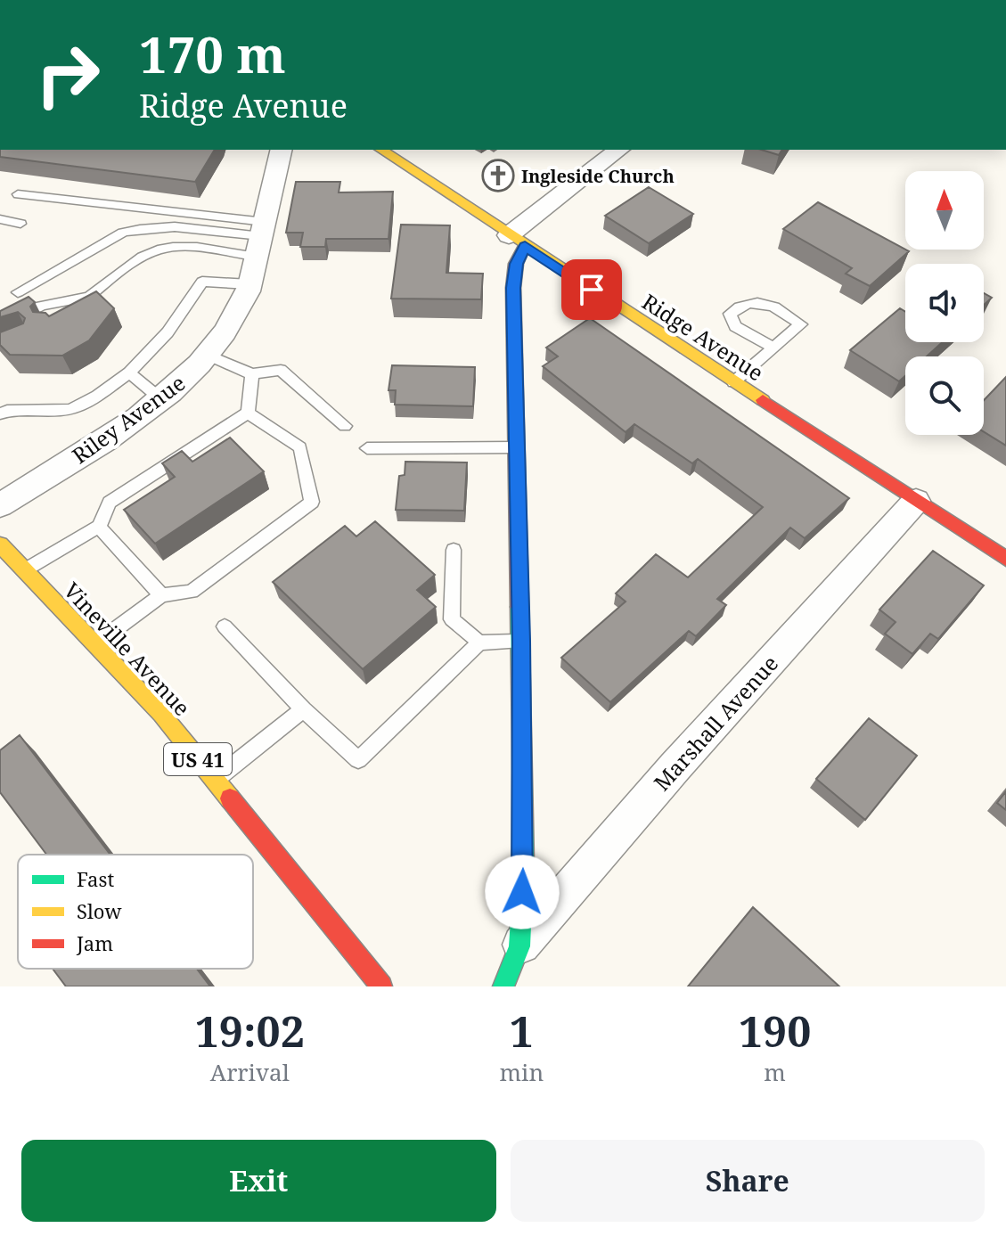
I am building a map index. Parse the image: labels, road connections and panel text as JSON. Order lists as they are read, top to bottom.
{
  "streets": {
    "street": [
      "Ridge Avenue",
      "Riley Avenue",
      "Vineville Avenue",
      "Marshall Avenue",
      "US 41"
    ]
  },
  "crossings": [
    ["Ridge Avenue", "Marshall Avenue"]
  ],
  "places": {
    "church": ["Ingleside Church"]
  },
  "legend": ["Fast", "Slow", "Jam"],
  "north": "top",
  "page": {
    "turn": ["170 m", "Ridge Avenue"],
    "eta": [
      "19:02",
      "Arrival",
      "1",
      "min",
      "190",
      "m"
    ],
    "buttons": ["Exit", "Share"]
  }
}
